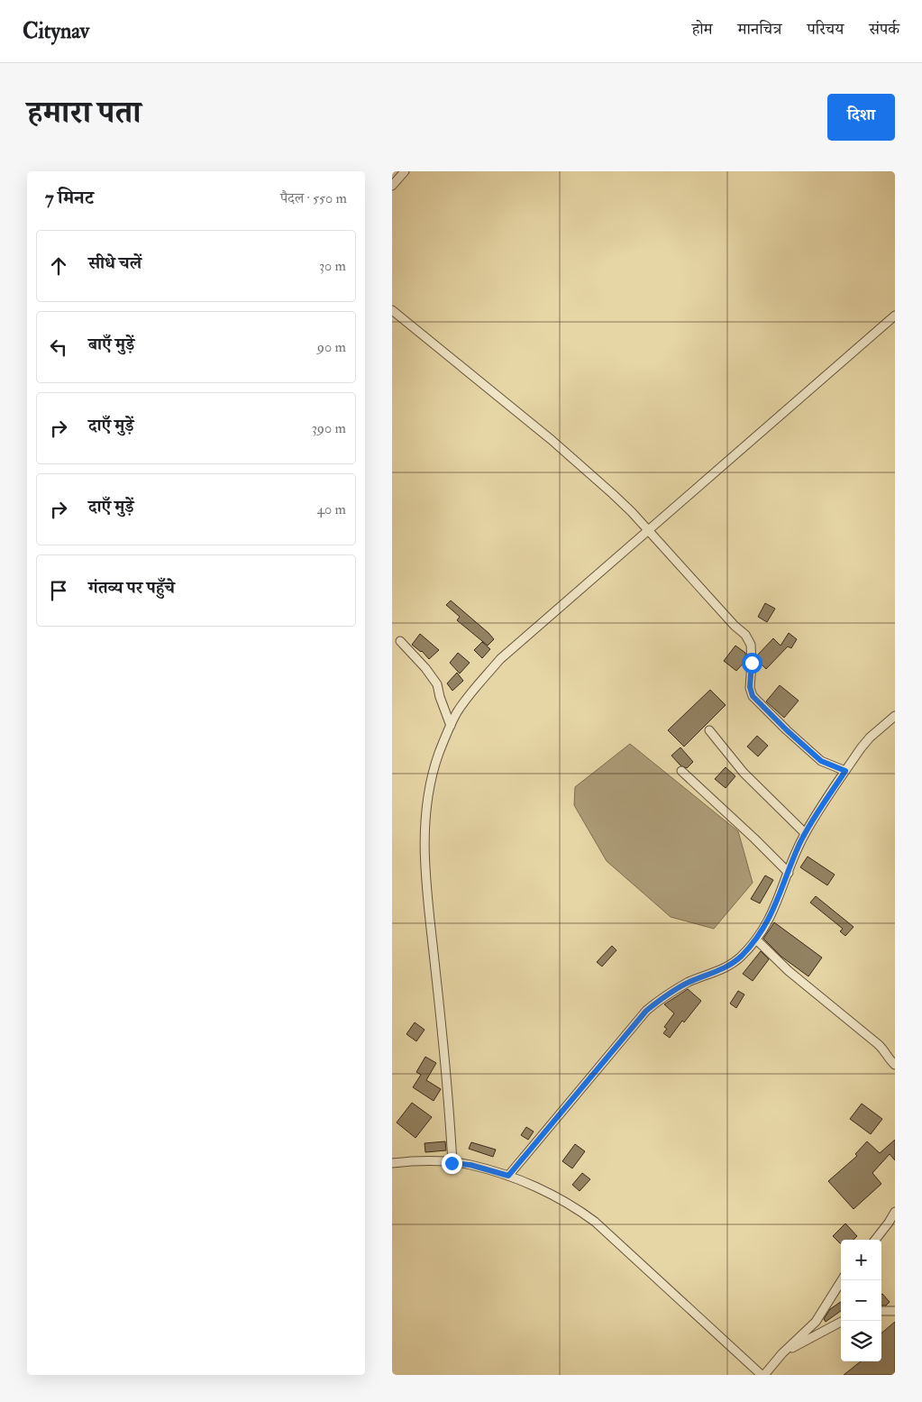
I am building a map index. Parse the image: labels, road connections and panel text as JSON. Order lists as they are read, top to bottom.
{
  "page": {
    "header": "Citynav",
    "nav": [
      "होम",
      "मानचित्र",
      "परिचय",
      "संपर्क"
    ],
    "title": "हमारा पता",
    "buttons": "दिशा",
    "heading": ["7 मिनट", "पैदल · 550 m"],
    "list": [
      ["सीधे चलें", "30 m"],
      ["बाएँ मुड़ें", "90 m"],
      ["दाएँ मुड़ें", "390 m"],
      ["दाएँ मुड़ें", "40 m"],
      "गंतव्य पर पहुँचे"
    ],
    "map_buttons": ["+", "−"]
  }
}
